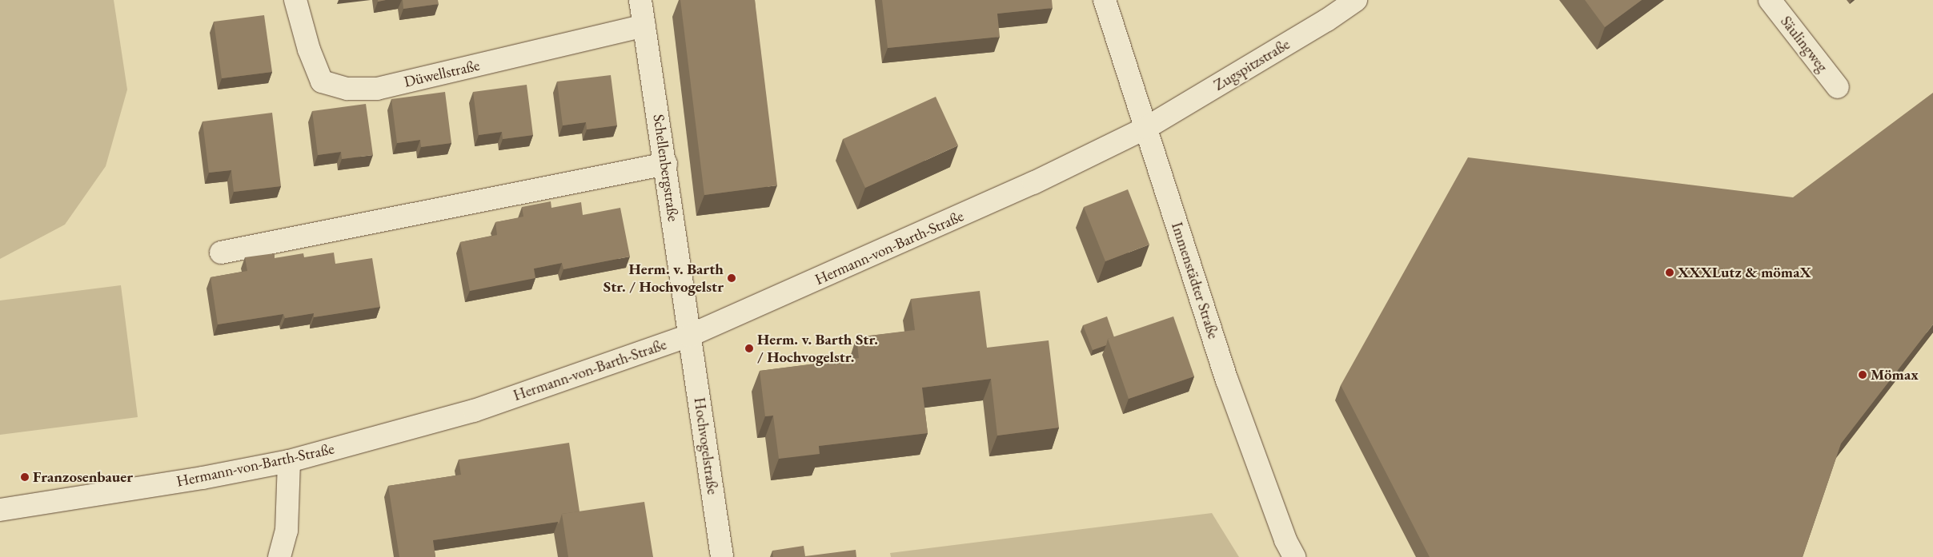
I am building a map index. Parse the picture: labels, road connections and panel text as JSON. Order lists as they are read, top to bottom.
{
  "streets": {
    "street": [
      "Säulingweg",
      "Zugspitzstraße",
      "Düwellstraße",
      "Schellenbergstraße",
      "Hermann-von-Barth-Straße",
      "Immenstädter Straße",
      "Hochvogelstraße"
    ]
  },
  "crossings": [
    ["Zugspitzstraße", "Hermann-von-Barth-Straße"],
    ["Zugspitzstraße", "Immenstädter Straße"],
    ["Düwellstraße", "Schellenbergstraße"],
    ["Schellenbergstraße", "Hermann-von-Barth-Straße"],
    ["Schellenbergstraße", "Hochvogelstraße"],
    ["Hermann-von-Barth-Straße", "Immenstädter Straße"],
    ["Hermann-von-Barth-Straße", "Hochvogelstraße"]
  ],
  "places": [
    "XXXLutz & mömaX",
    "Herm. v. Barth Str. / Hochvogelstr",
    "Herm. v. Barth Str. / Hochvogelstr.",
    "Mömax",
    "Franzosenbauer"
  ]
}
